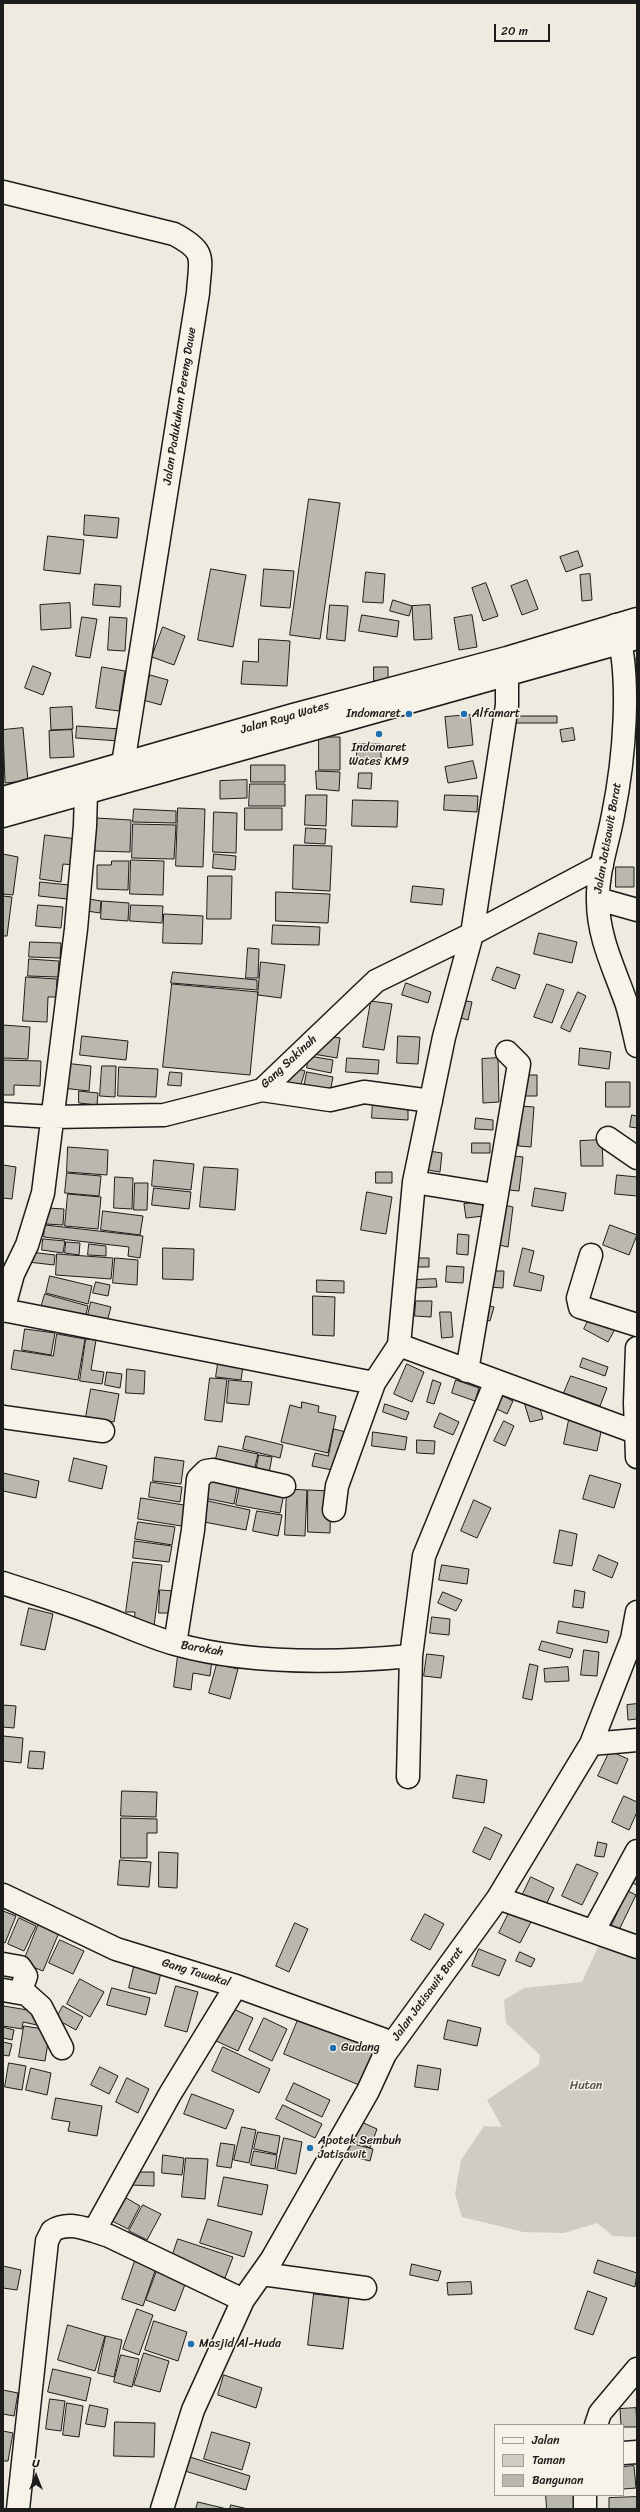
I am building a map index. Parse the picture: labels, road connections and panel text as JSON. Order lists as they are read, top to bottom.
{
  "streets": {
    "main road": [
      "Jalan Padukuhan Pereng Dawe",
      "Jalan Raya Wates",
      "Jalan Jatisawit Barat",
      "Gang Sakinah",
      "Barokah",
      "Gang Tawakal"
    ]
  },
  "crossings": [
    ["Jalan Padukuhan Pereng Dawe", "Jalan Raya Wates"],
    ["Jalan Raya Wates", "Jalan Jatisawit Barat"],
    ["Jalan Jatisawit Barat", "Gang Sakinah"],
    ["Jalan Jatisawit Barat", "Gang Tawakal"]
  ],
  "parks": ["Hutan"],
  "places": [
    "Indomaret",
    "Alfamart",
    "Indomaret Wates KM9",
    "Gudang",
    "Apotek Sembuh Jatisawit",
    "Masjid Al-Huda"
  ],
  "legend": ["Jalan", "Taman", "Bangunan"],
  "scale_bar": "20 m",
  "north": "top"
}
